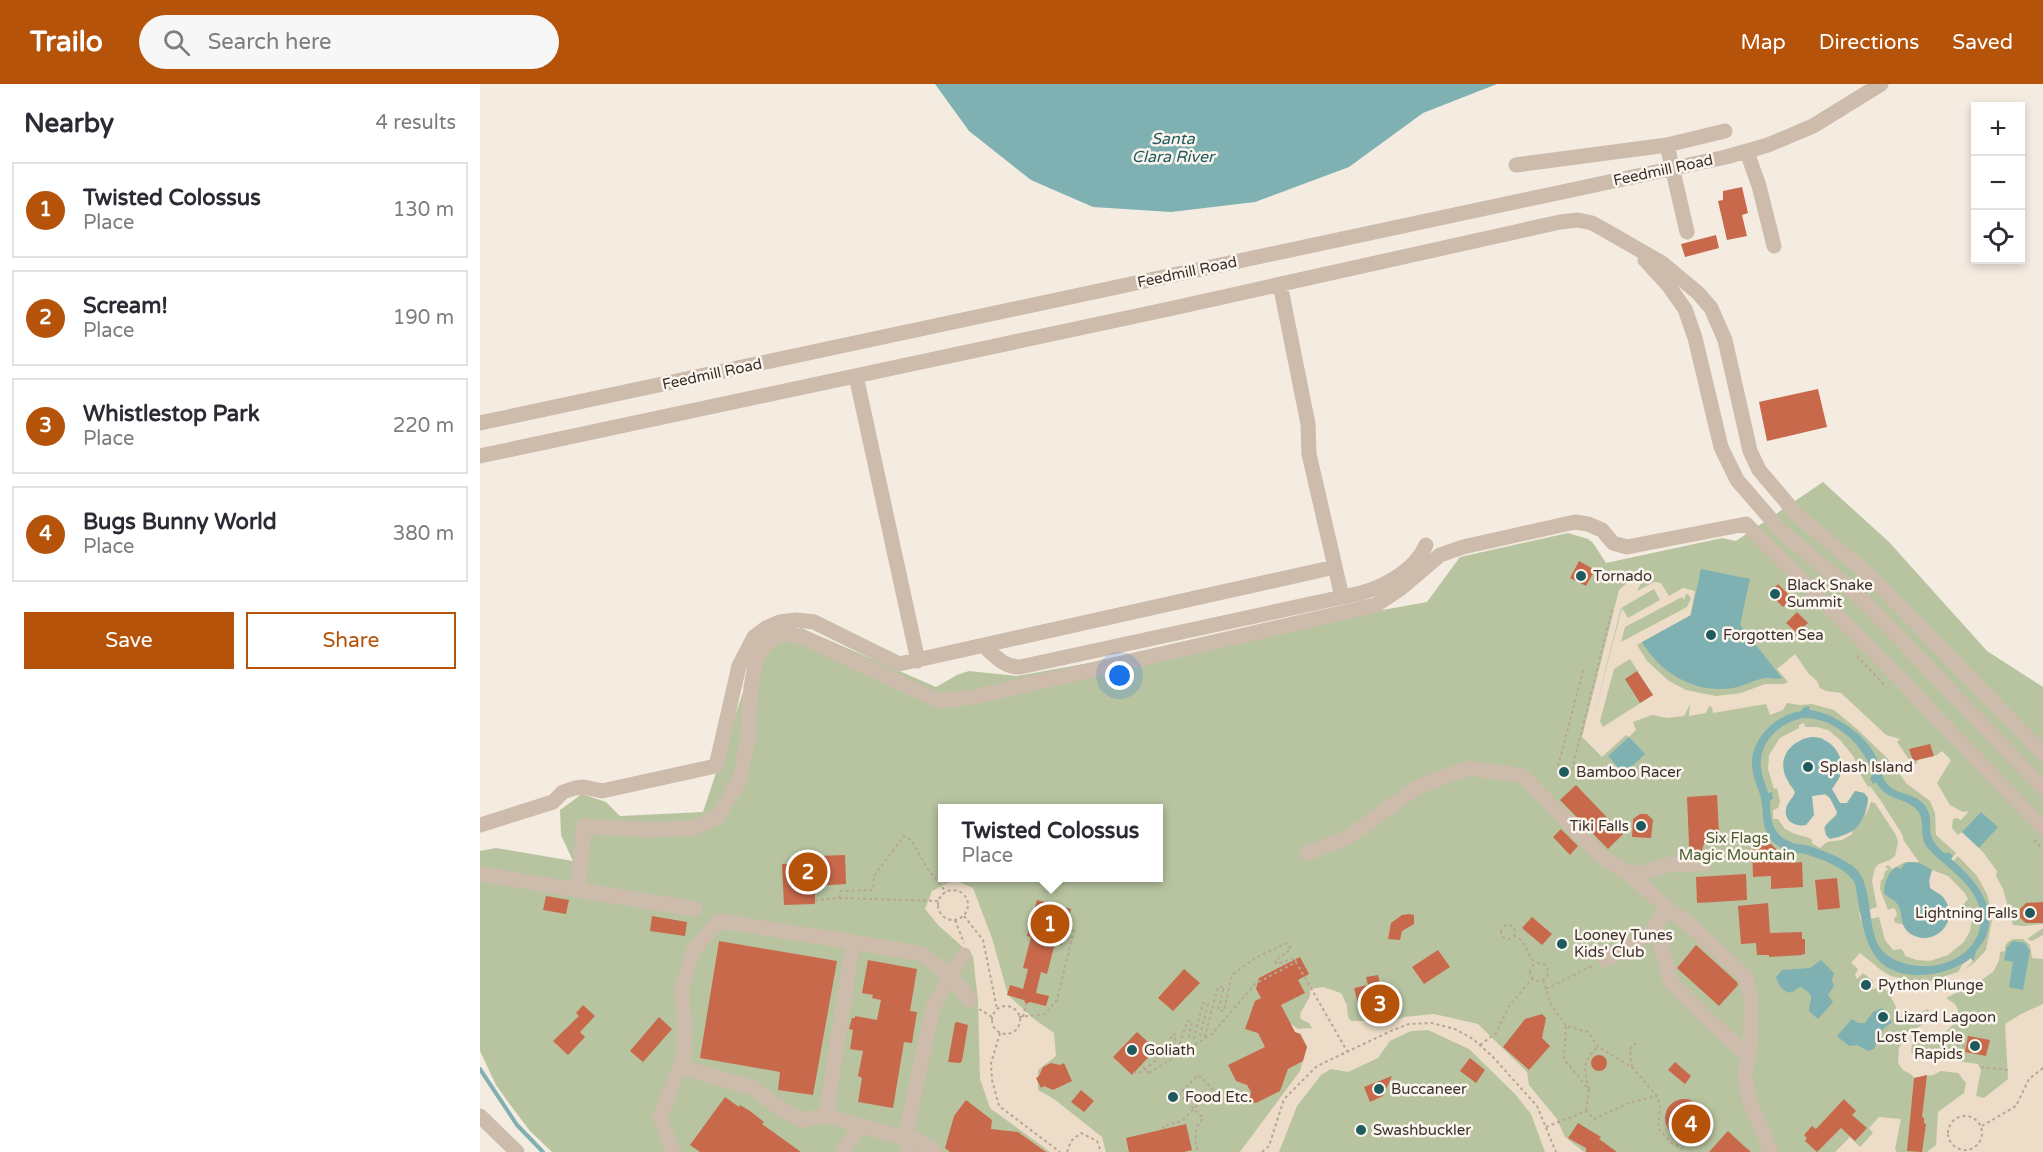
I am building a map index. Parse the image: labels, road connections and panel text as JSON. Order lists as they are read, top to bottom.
{
  "streets": {
    "street": ["Feedmill Road"]
  },
  "water": ["Santa Clara River"],
  "parks": ["Six Flags Magic Mountain"],
  "places": [
    "Tornado",
    "Black Snake Summit",
    "Forgotten Sea",
    "Splash Island",
    "Bamboo Racer",
    "Tiki Falls",
    "Lightning Falls",
    "Looney Tunes Kids' Club",
    "Python Plunge",
    "Lizard Lagoon",
    "Lost Temple Rapids",
    "Goliath",
    "Buccaneer",
    "Food Etc.",
    "Swashbuckler"
  ],
  "page": {
    "header": "Trailo",
    "search": "Search here",
    "nav": ["Map", "Directions", "Saved"],
    "heading": ["Nearby", "4 results"],
    "map_buttons": ["+", "−"],
    "list": [
      {
        "mark": "1",
        "name": "Twisted Colossus",
        "note": "Place",
        "value": "130 m"
      },
      {
        "mark": "2",
        "name": "Scream!",
        "note": "Place",
        "value": "190 m"
      },
      {
        "mark": "3",
        "name": "Whistlestop Park",
        "note": "Place",
        "value": "220 m"
      },
      {
        "mark": "4",
        "name": "Bugs Bunny World",
        "note": "Place",
        "value": "380 m"
      }
    ],
    "buttons": ["Save", "Share"],
    "popup": ["Twisted Colossus", "Place"],
    "pins": [
      "2",
      "1",
      "3",
      "4"
    ]
  }
}
